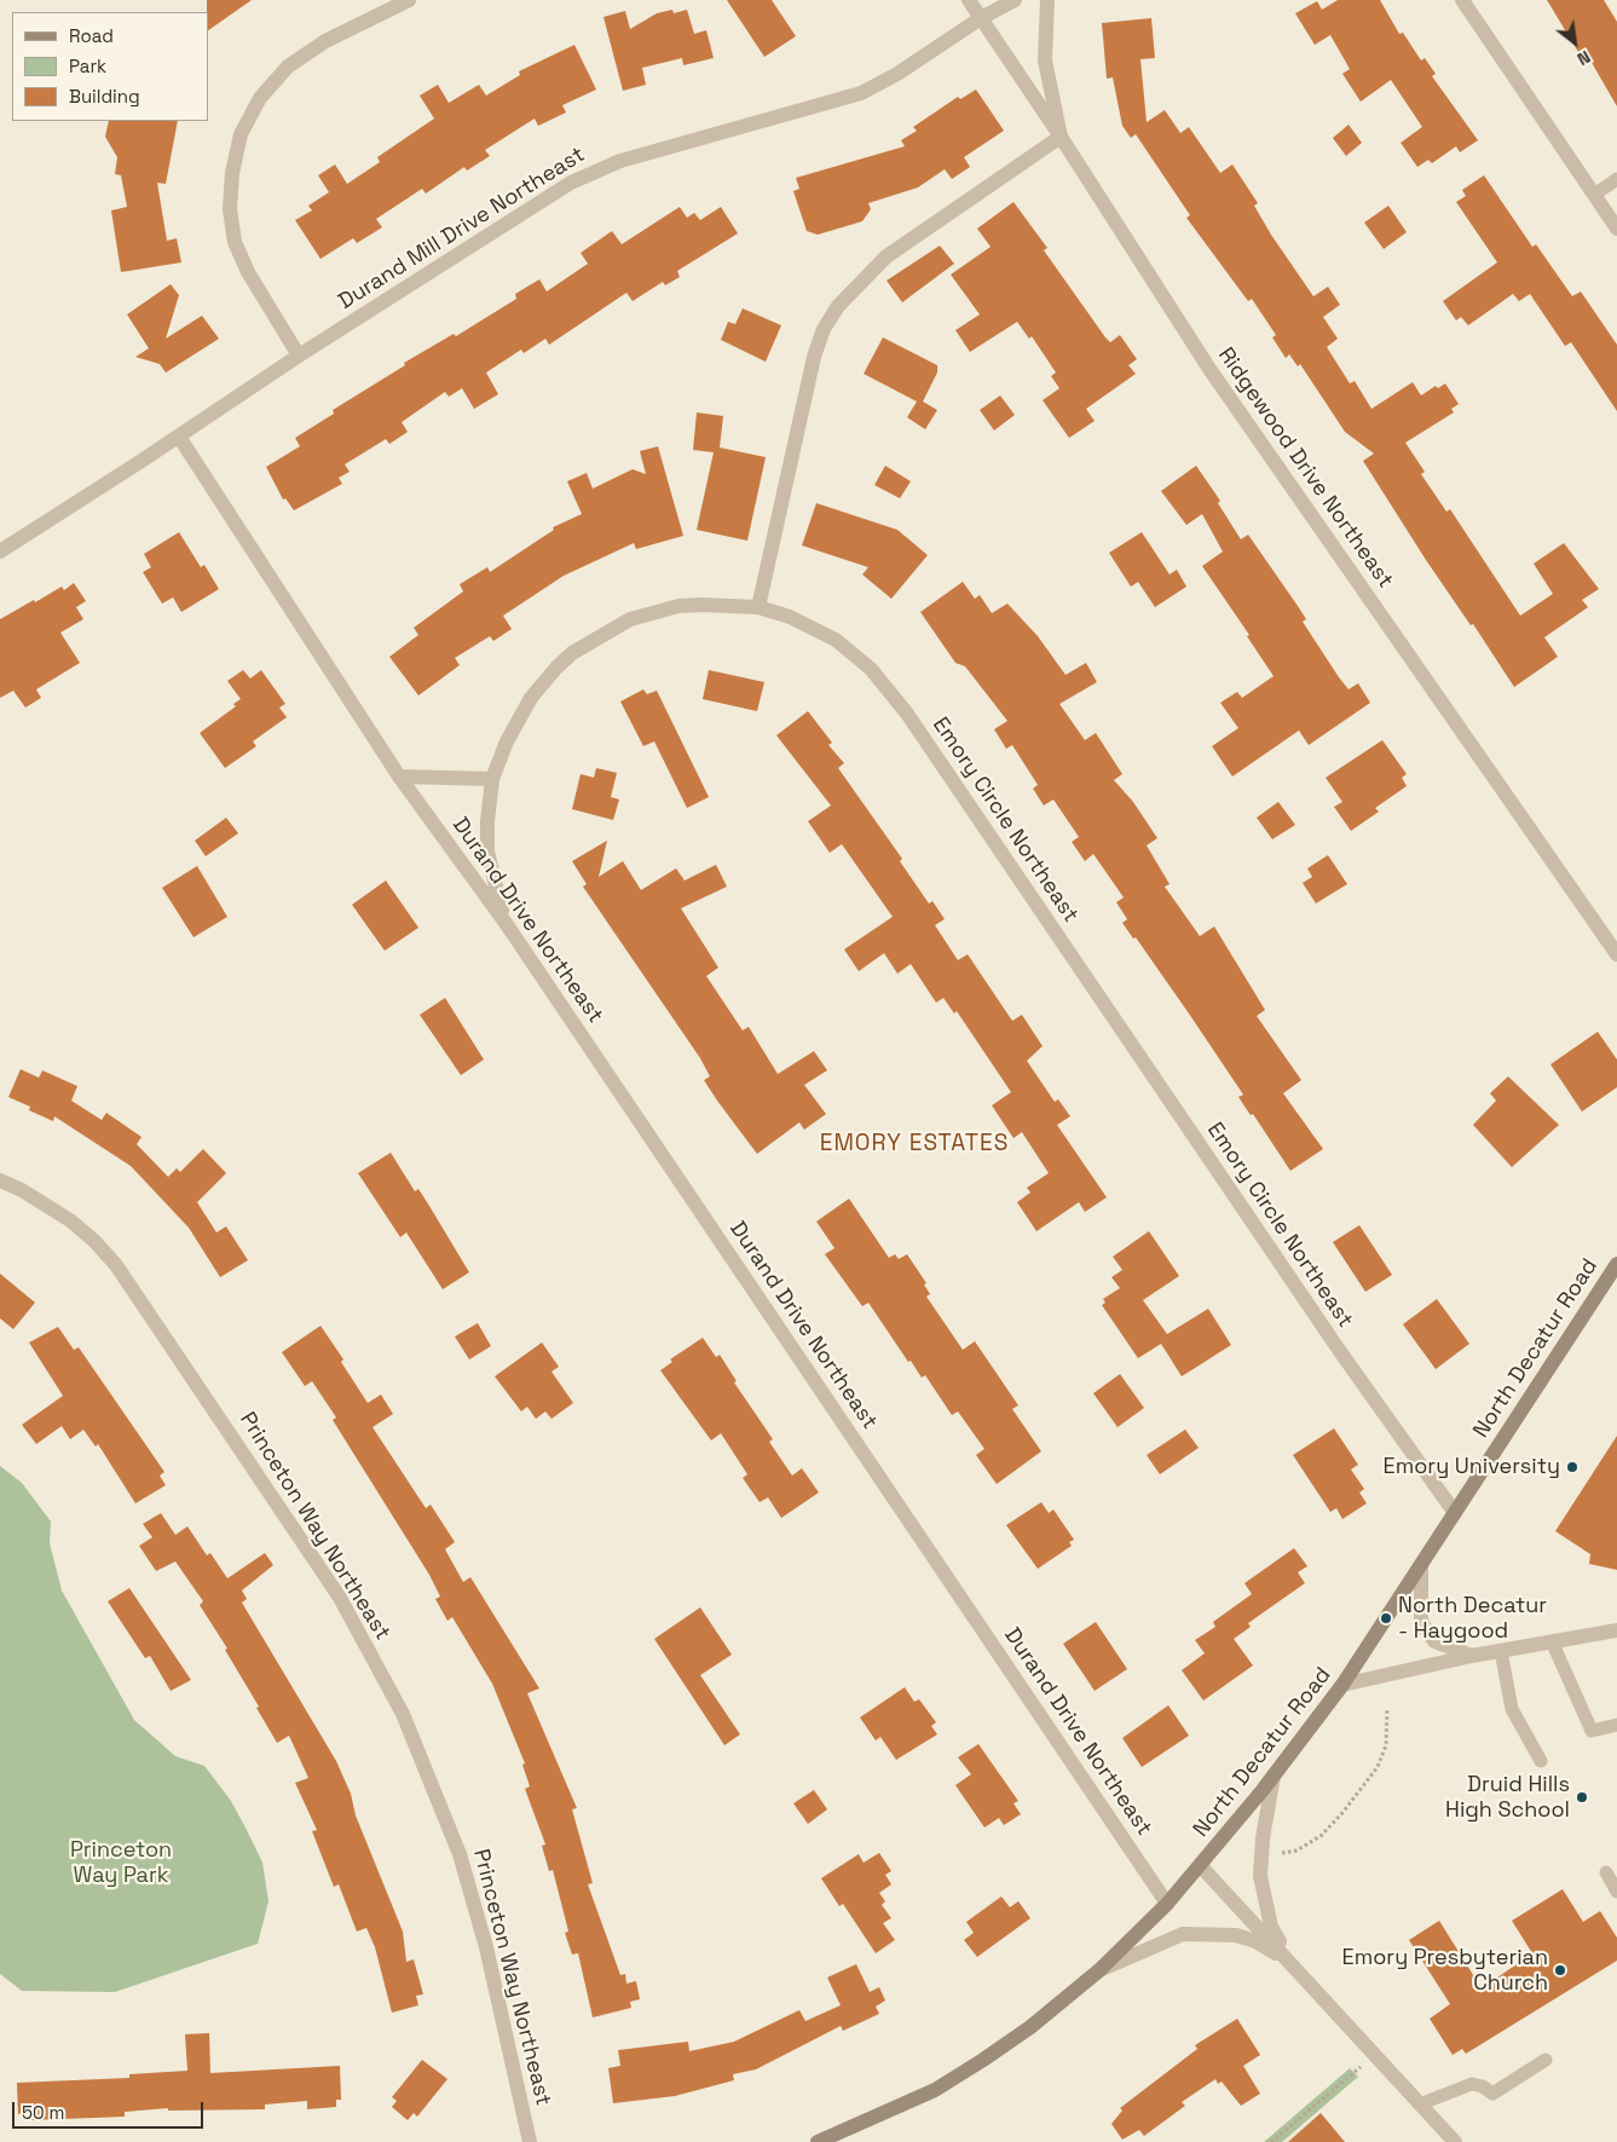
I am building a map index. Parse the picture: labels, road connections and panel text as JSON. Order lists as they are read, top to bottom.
{
  "streets": {
    "main road": ["North Decatur Road"],
    "street": [
      "Durand Mill Drive Northeast",
      "Ridgewood Drive Northeast",
      "Emory Circle Northeast",
      "Durand Drive Northeast",
      "Princeton Way Northeast"
    ]
  },
  "crossings": [
    ["Durand Mill Drive Northeast", "Ridgewood Drive Northeast"],
    ["Durand Mill Drive Northeast", "Durand Drive Northeast"],
    ["Emory Circle Northeast", "Durand Drive Northeast"],
    ["Emory Circle Northeast", "North Decatur Road"],
    ["Durand Drive Northeast", "North Decatur Road"]
  ],
  "districts": ["EMORY ESTATES"],
  "parks": ["Princeton Way Park"],
  "places": [
    "Emory University",
    "North Decatur - Haygood",
    "Druid Hills High School",
    "Emory Presbyterian Church"
  ],
  "legend": ["Road", "Park", "Building"],
  "scale_bar": "50 m",
  "north": "bottom right"
}
